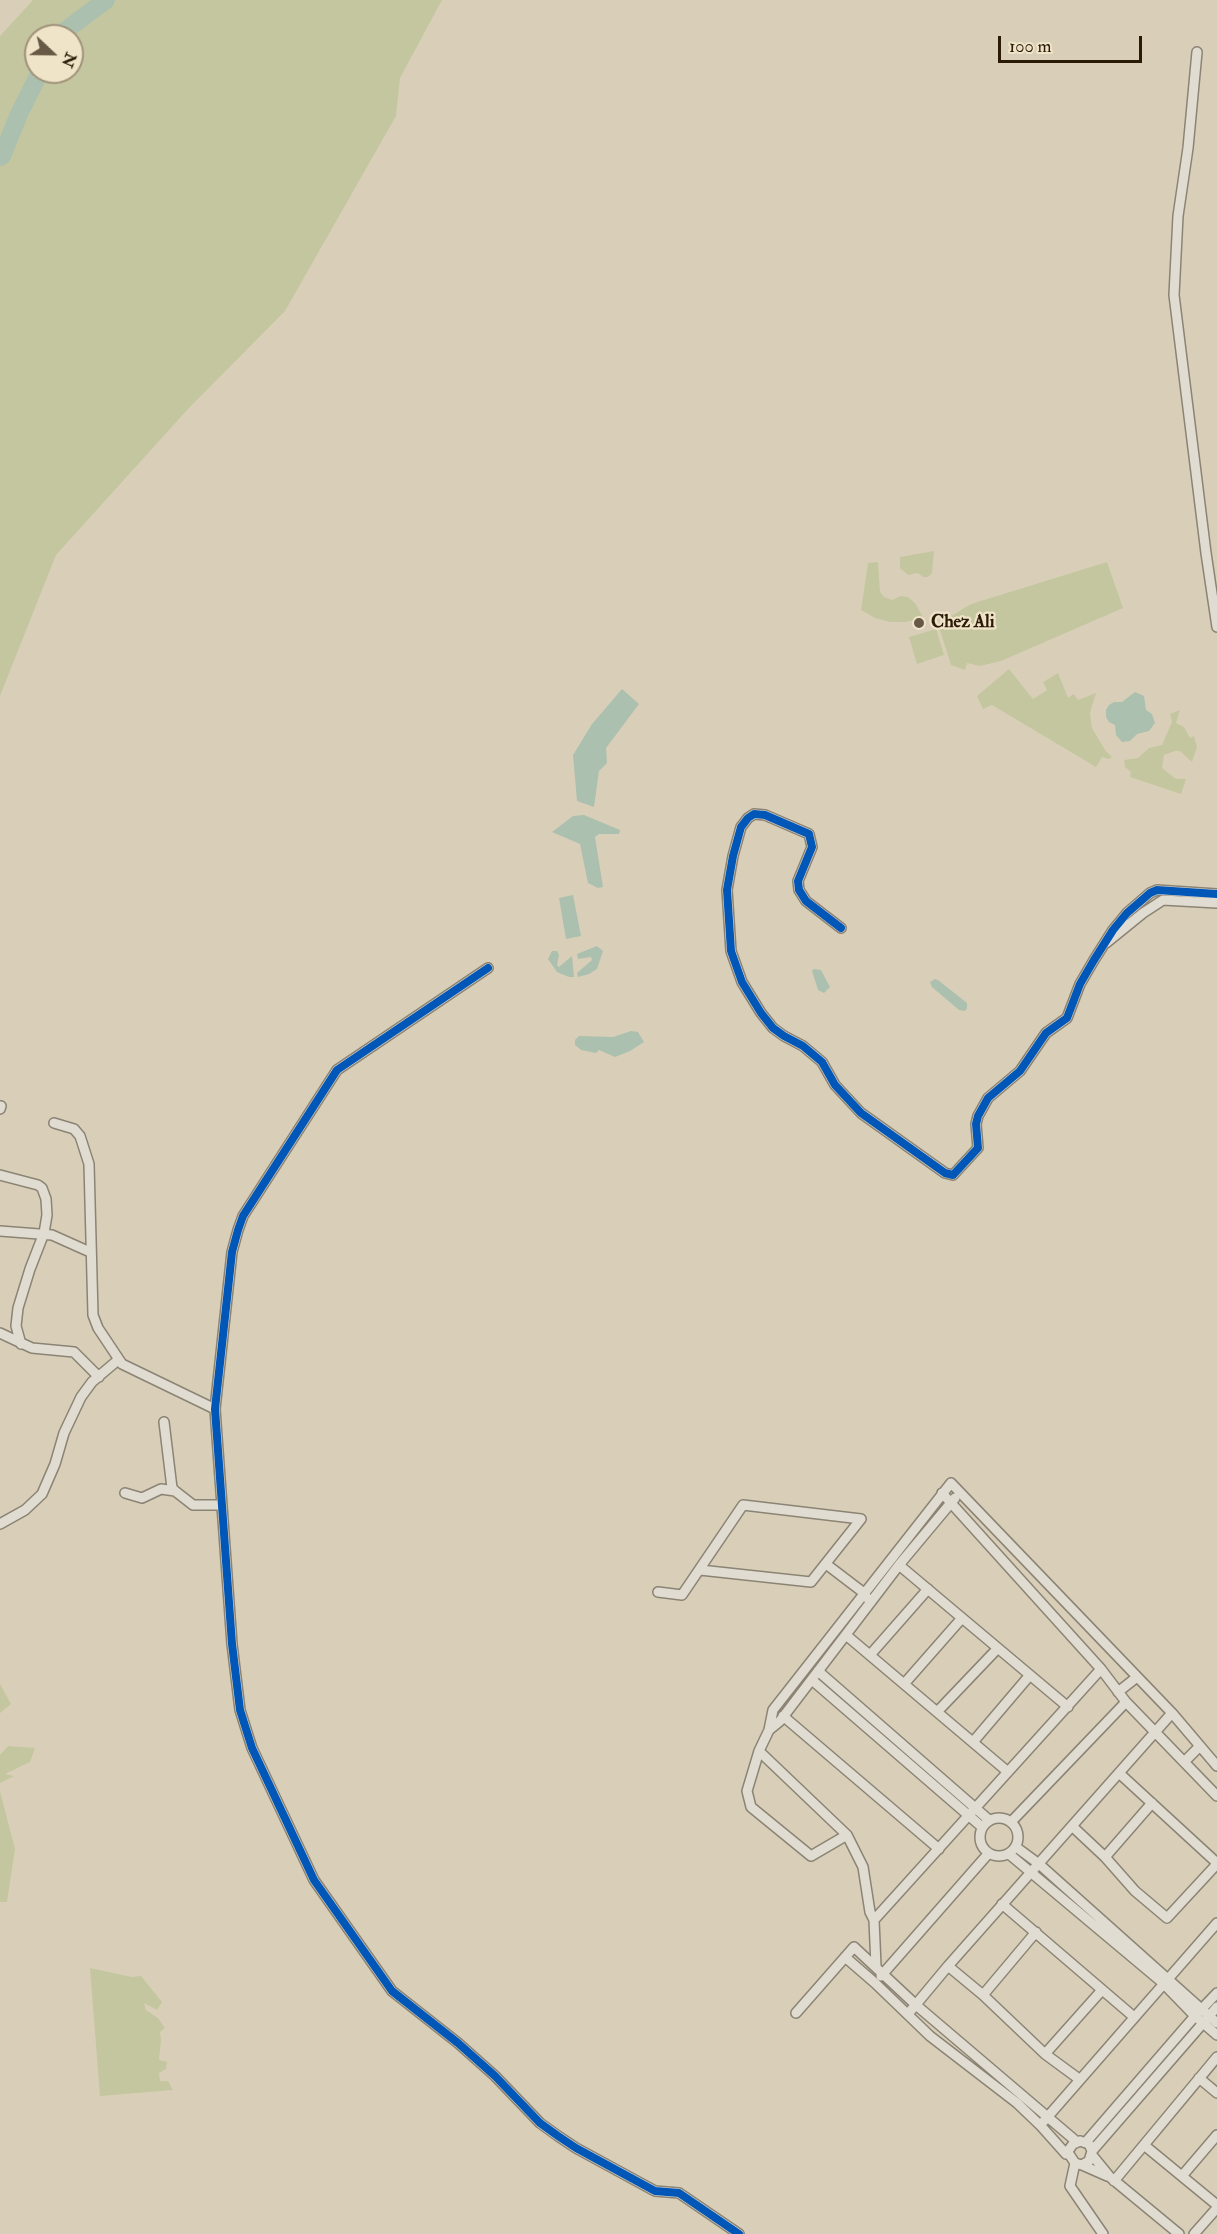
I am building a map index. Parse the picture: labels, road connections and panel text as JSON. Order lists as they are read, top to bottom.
{
  "places": ["Chez Ali"],
  "scale_bar": "100 m",
  "north": "right"
}
